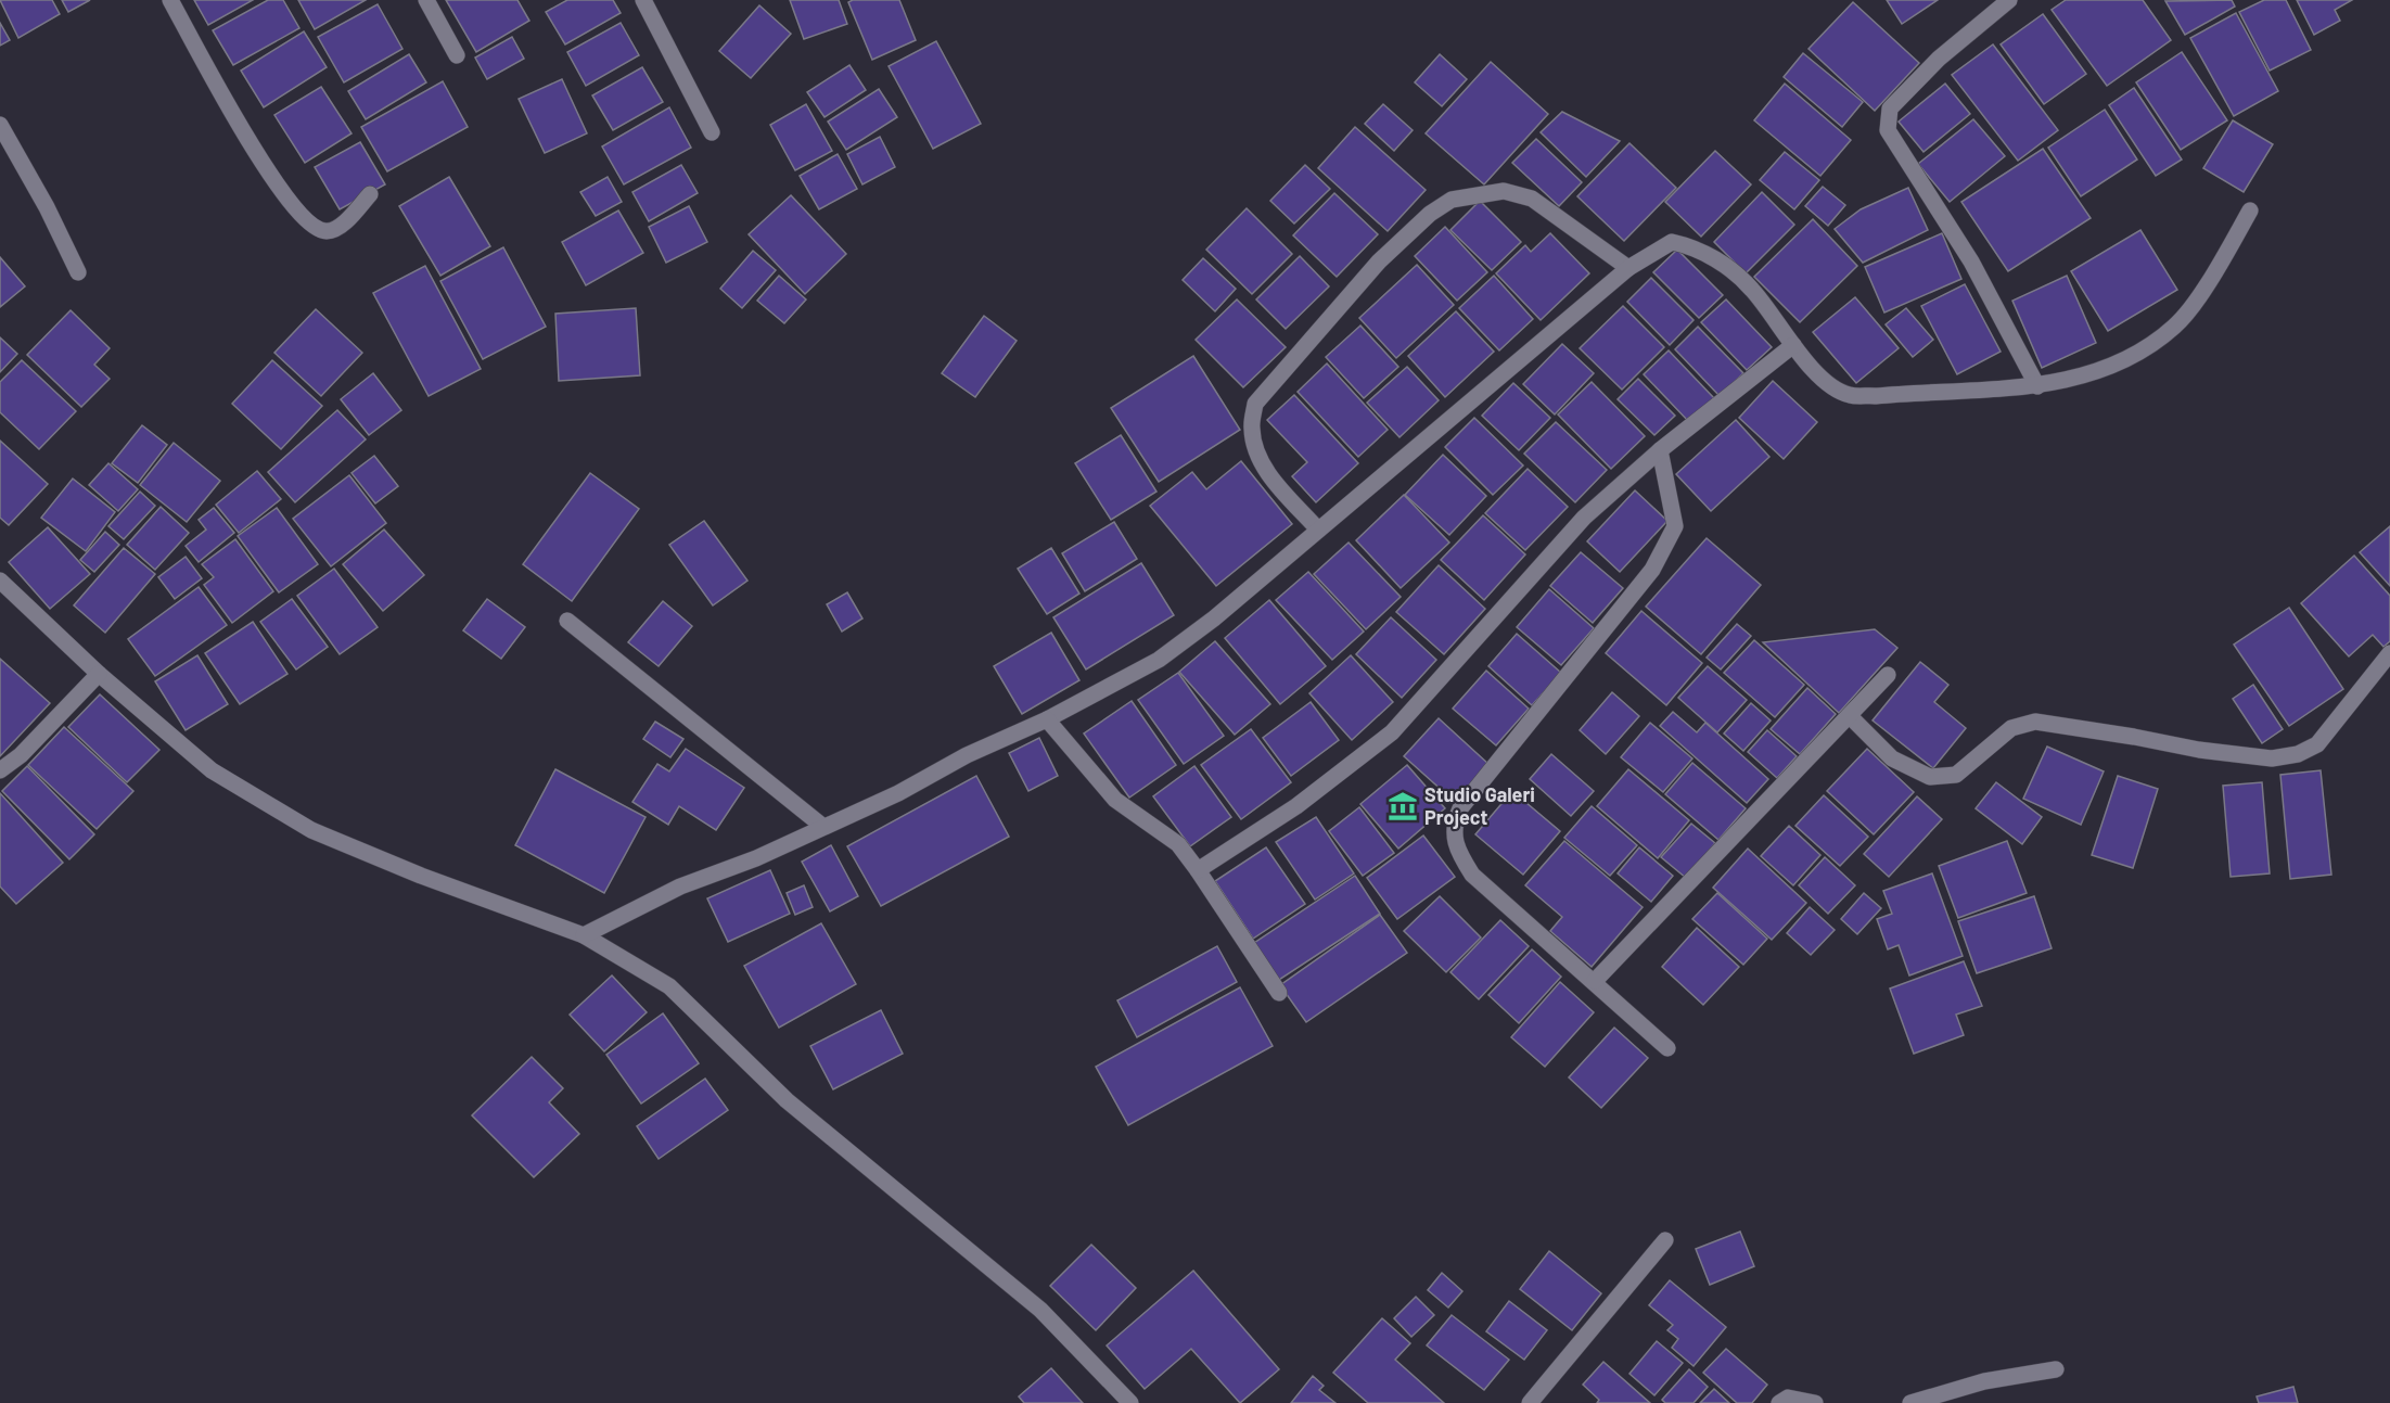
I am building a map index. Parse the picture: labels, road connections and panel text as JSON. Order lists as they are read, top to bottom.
{
  "places": {
    "museum": ["Studio Galeri Project"]
  }
}
